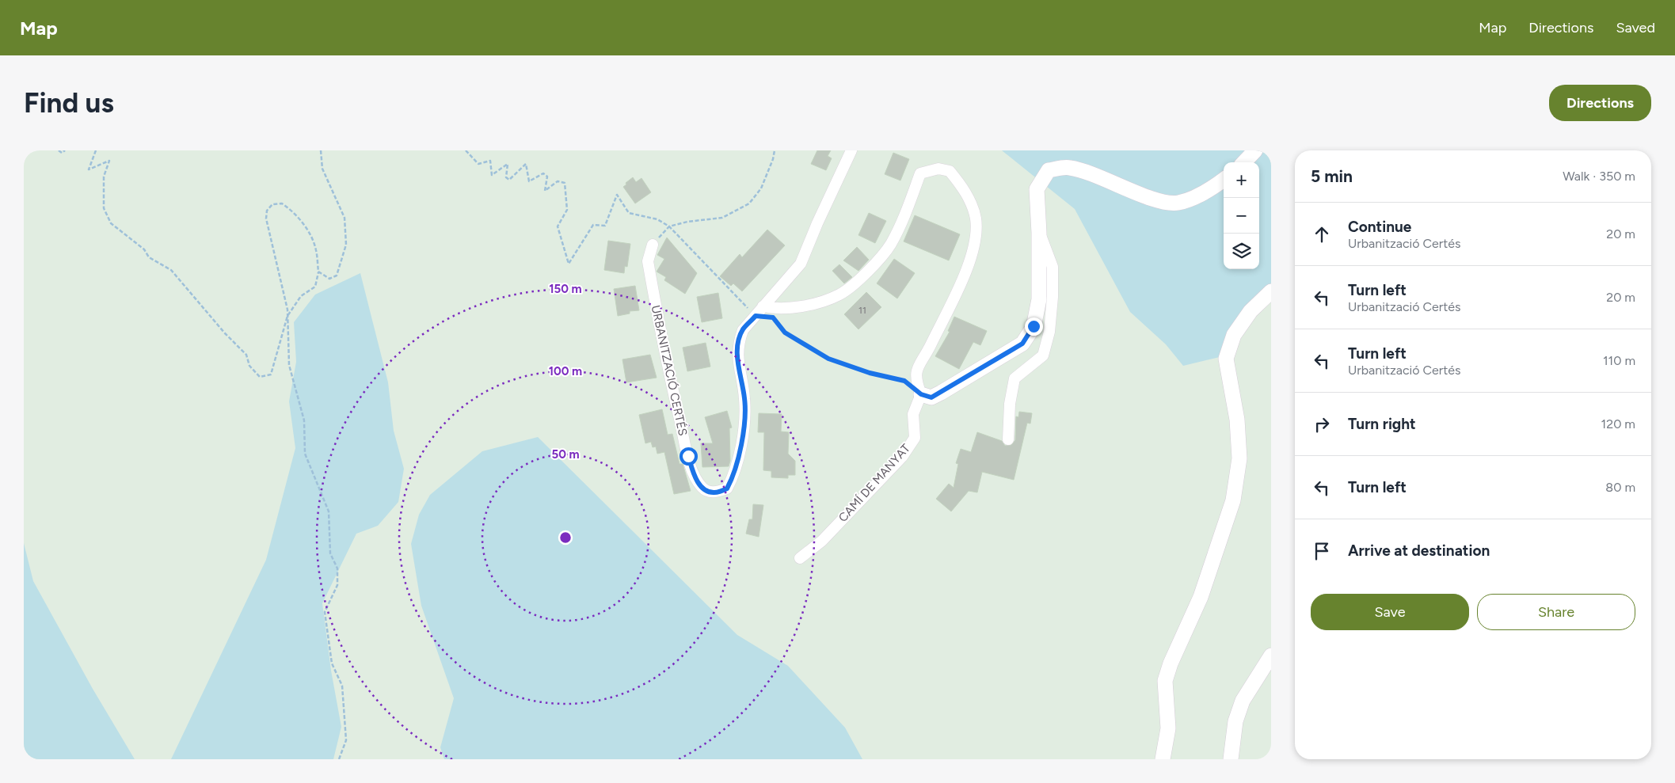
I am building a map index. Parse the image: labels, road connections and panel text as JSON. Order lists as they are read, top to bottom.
{
  "streets": {
    "street": ["URBANITZACIÓ CERTÉS", "CAMÍ DE MANYAT"]
  },
  "house_numbers": ["11"],
  "page": {
    "header": "Map",
    "nav": ["Map", "Directions", "Saved"],
    "buttons": [
      "Directions",
      ["Save", "Share"]
    ],
    "title": "Find us",
    "heading": ["5 min", "Walk · 350 m"],
    "map_buttons": ["+", "−"],
    "list": [
      ["Continue", "Urbanització Certés", "20 m"],
      ["Turn left", "Urbanització Certés", "20 m"],
      ["Turn left", "Urbanització Certés", "110 m"],
      ["Turn right", "120 m"],
      ["Turn left", "80 m"],
      "Arrive at destination"
    ]
  },
  "rings": ["150 m", "100 m", "50 m"]
}
